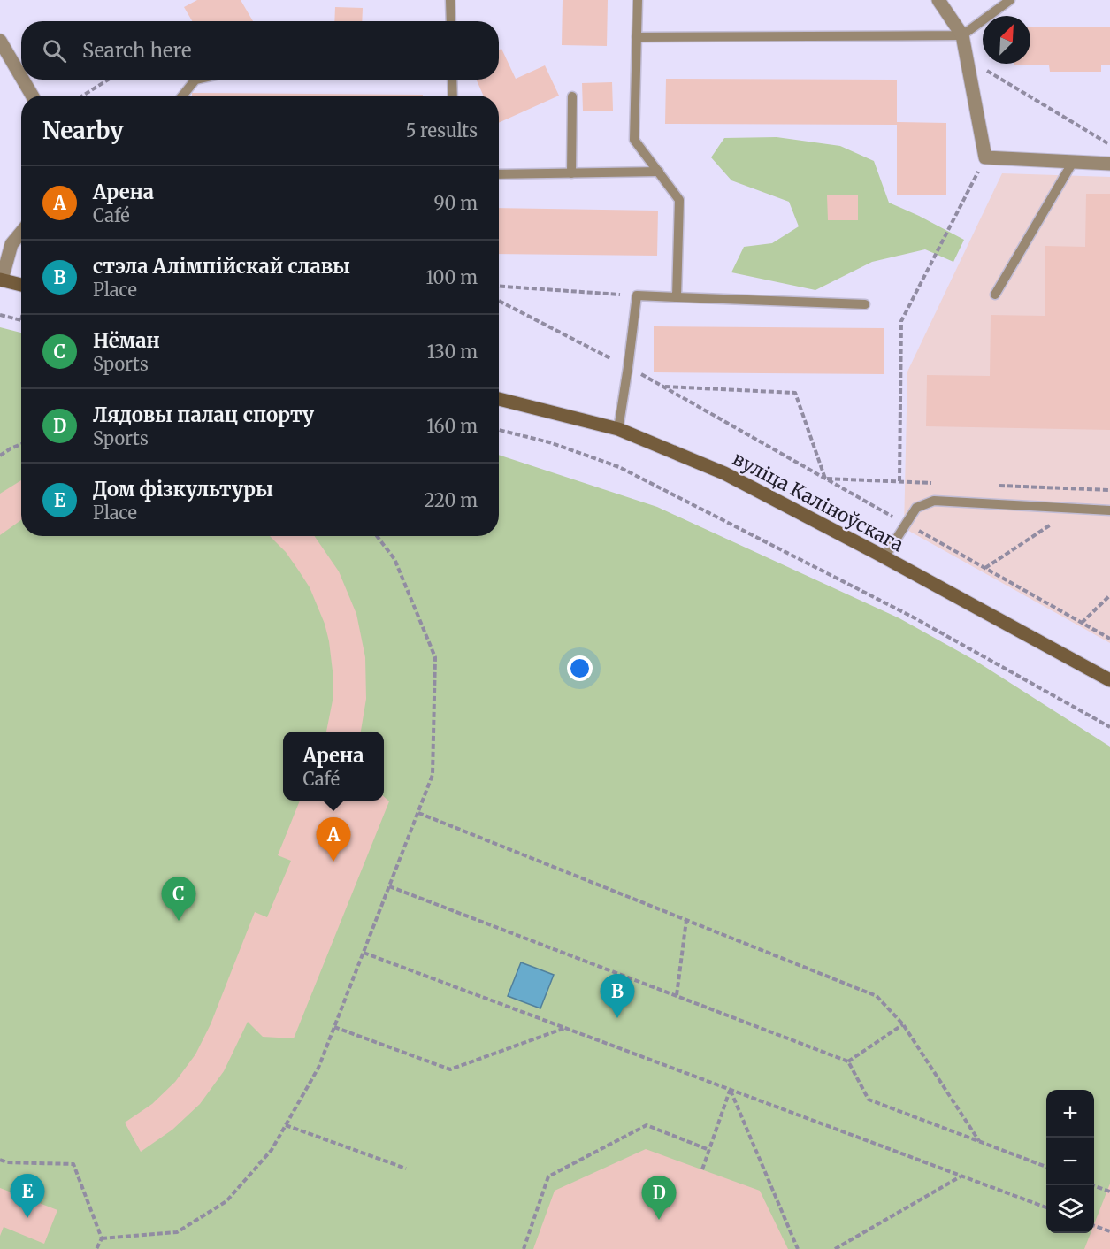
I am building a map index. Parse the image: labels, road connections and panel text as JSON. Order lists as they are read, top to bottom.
{
  "streets": {
    "main road": ["вуліца Каліноўскага"]
  },
  "north": "top right",
  "page": {
    "search": "Search here",
    "heading": ["Nearby", "5 results"],
    "list": [
      {
        "mark": "A",
        "name": "Арена",
        "note": "Café",
        "value": "90 m"
      },
      {
        "mark": "B",
        "name": "стэла Алімпійскай славы",
        "note": "Place",
        "value": "100 m"
      },
      {
        "mark": "C",
        "name": "Нёман",
        "note": "Sports",
        "value": "130 m"
      },
      {
        "mark": "D",
        "name": "Лядовы палац спорту",
        "note": "Sports",
        "value": "160 m"
      },
      {
        "mark": "E",
        "name": "Дом фізкультуры",
        "note": "Place",
        "value": "220 m"
      }
    ],
    "popup": ["Арена", "Café"],
    "pins": [
      "A",
      "C",
      "B",
      "E",
      "D"
    ],
    "map_buttons": ["+", "−"]
  }
}
